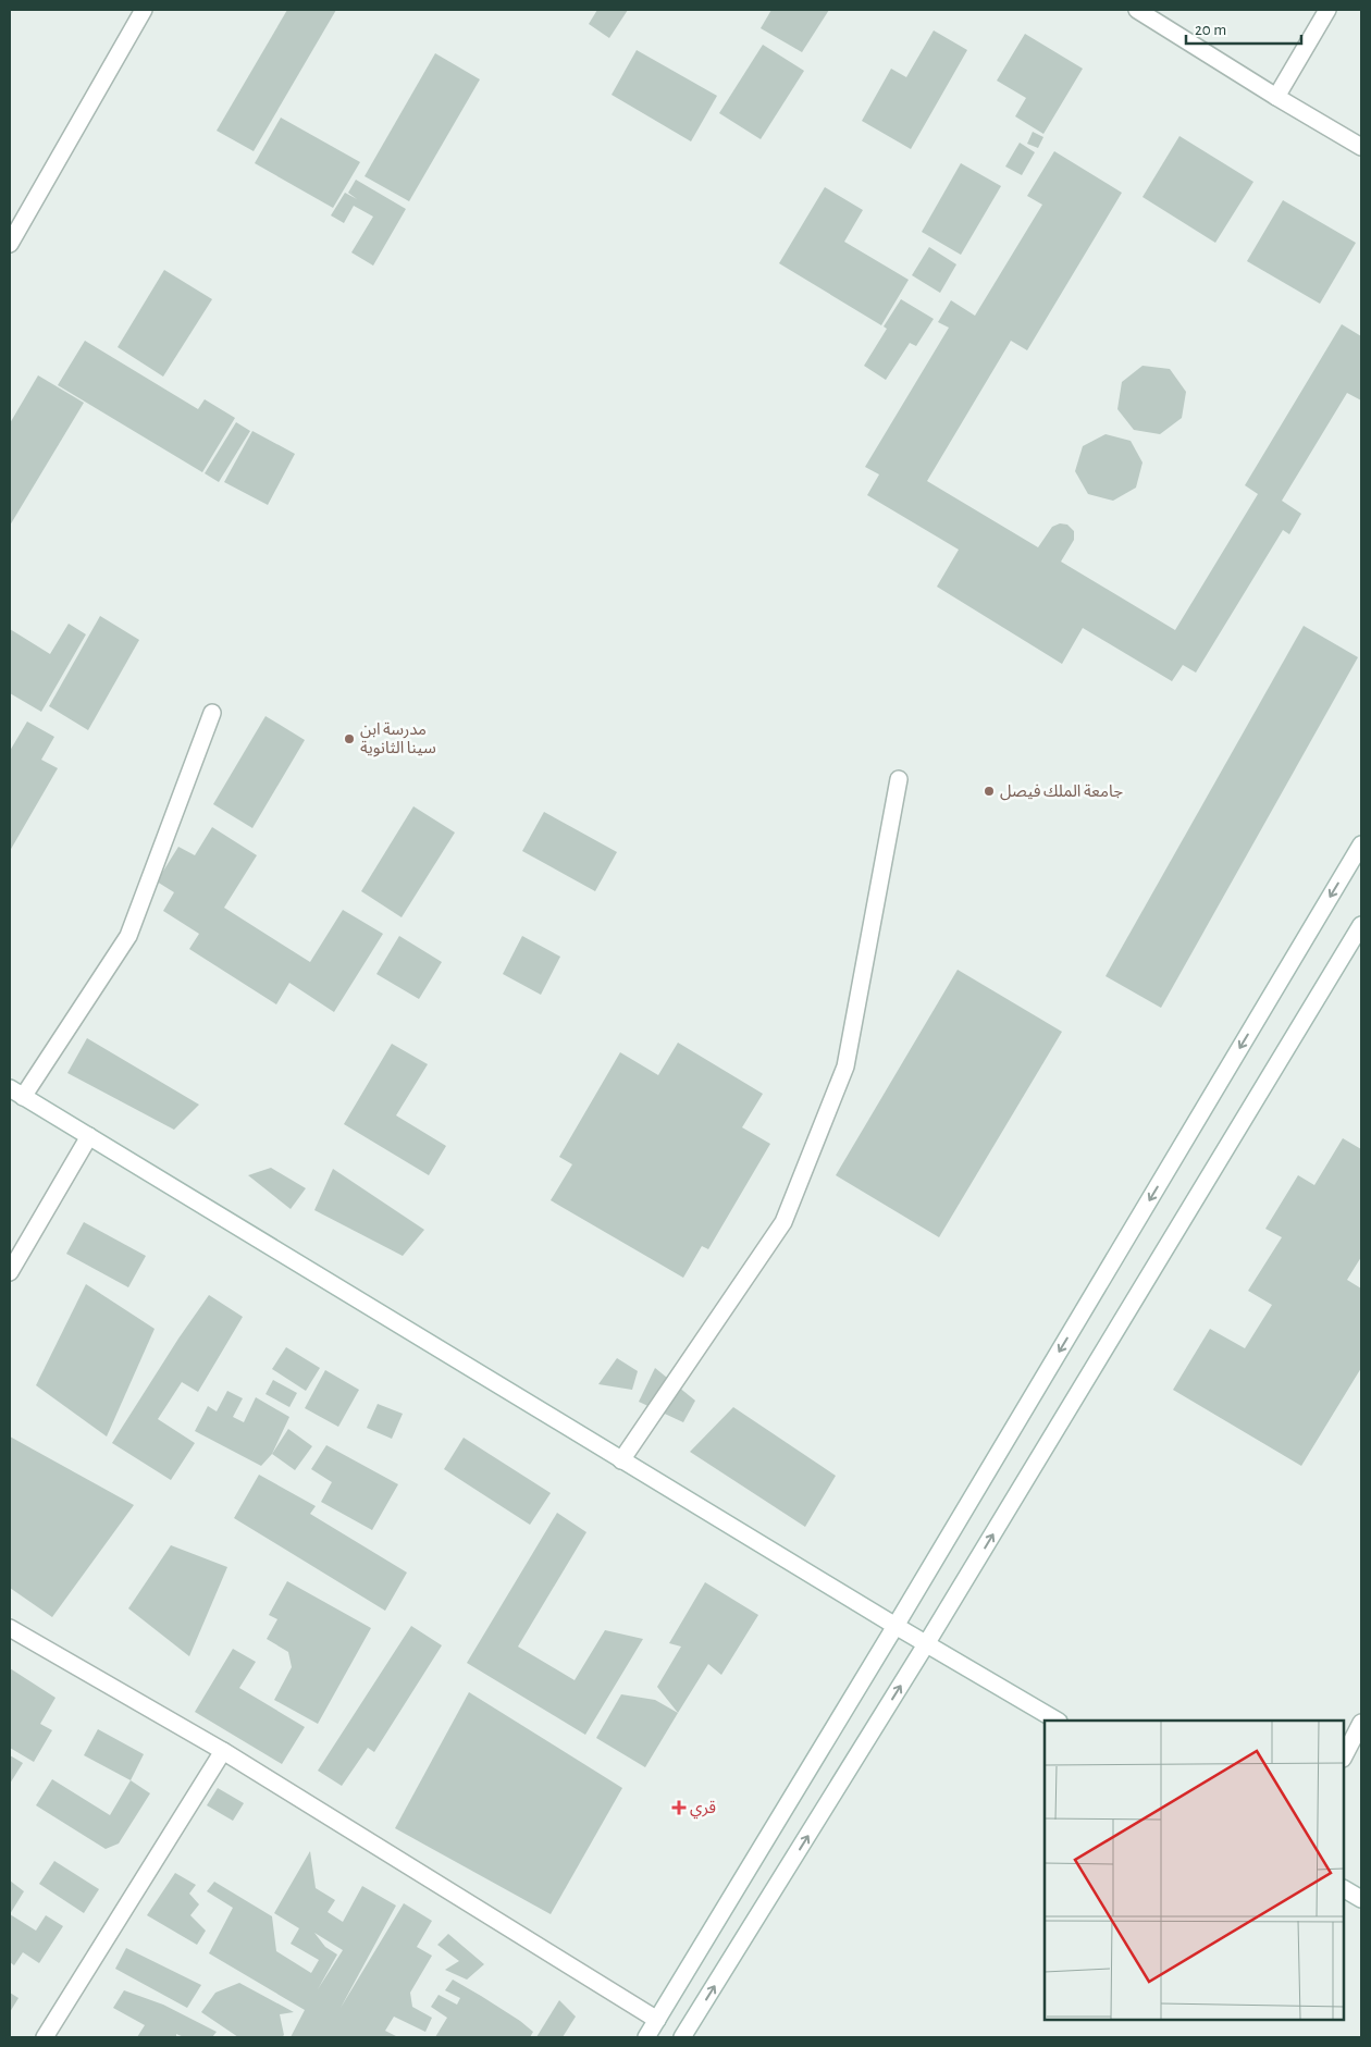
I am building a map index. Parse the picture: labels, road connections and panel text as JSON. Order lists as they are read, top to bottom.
{
  "places": {
    "other": ["مدرسة ابن سينا الثانوية", "جامعة الملك فيصل"],
    "health": ["قري"]
  },
  "scale_bar": "20 m"
}
